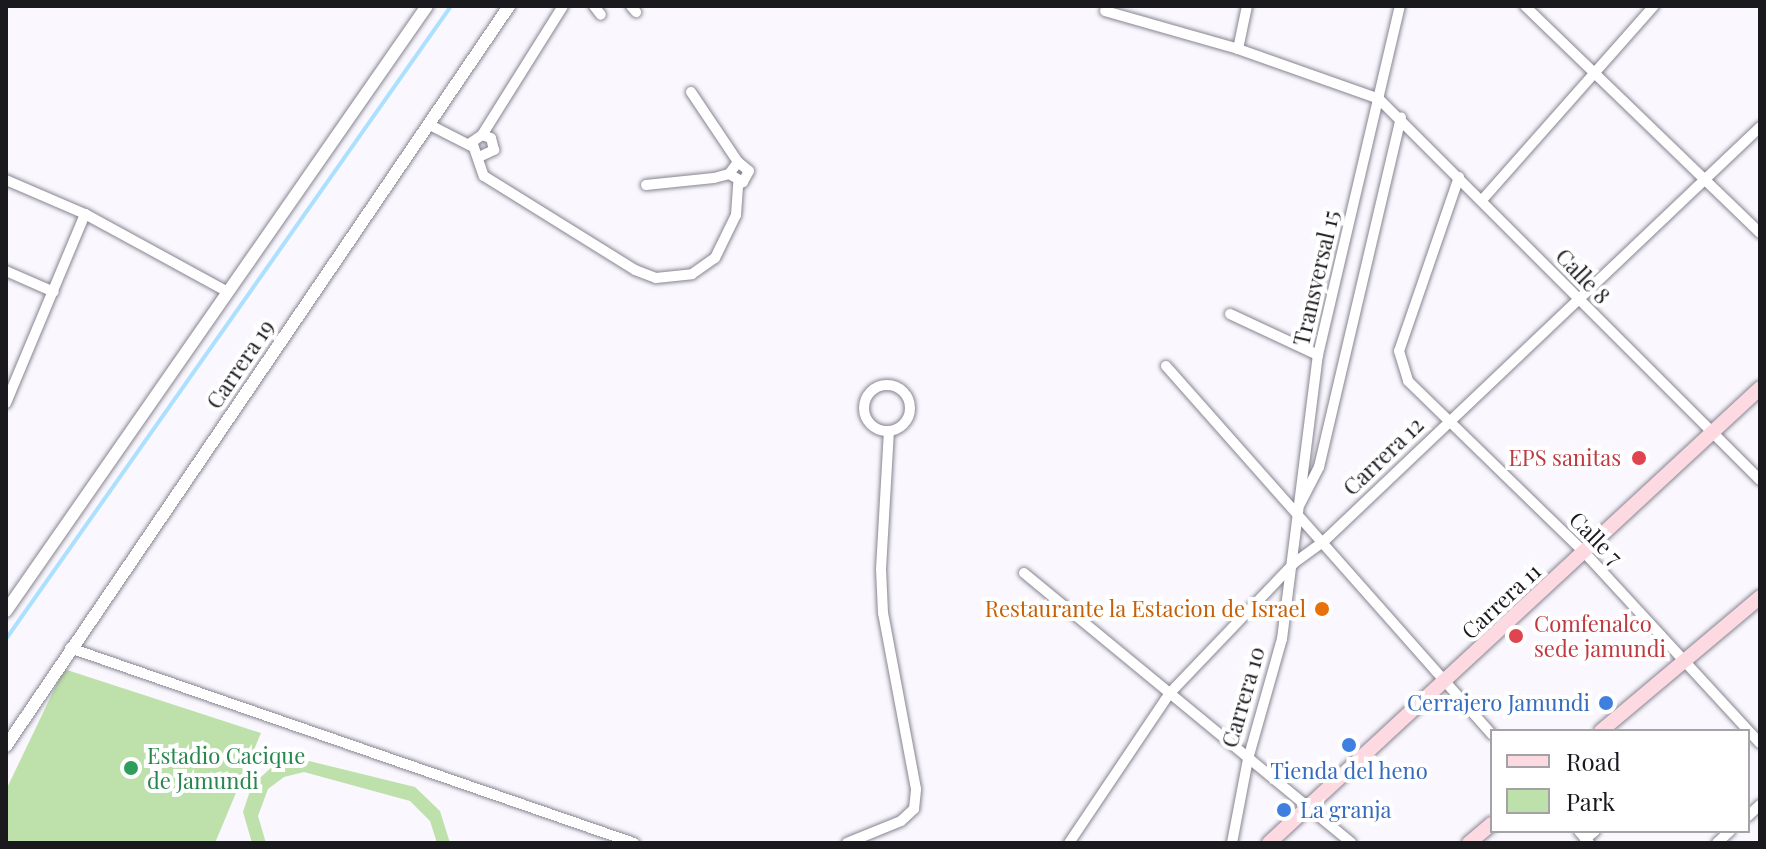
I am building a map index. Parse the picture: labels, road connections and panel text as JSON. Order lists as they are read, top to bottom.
{
  "streets": {
    "main road": ["Carrera 11"],
    "street": [
      "Calle 8",
      "Transversal 15",
      "Carrera 19",
      "Carrera 12",
      "Calle 7",
      "Carrera 10"
    ]
  },
  "crossings": [
    ["Calle 8", "Transversal 15"],
    ["Calle 8", "Carrera 12"],
    ["Calle 8", "Calle 7"],
    ["Calle 8", "Carrera 11"],
    ["Transversal 15", "Carrera 12"],
    ["Transversal 15", "Carrera 10"],
    ["Carrera 12", "Calle 7"],
    ["Carrera 12", "Carrera 10"],
    ["Calle 7", "Carrera 11"]
  ],
  "places": [
    "EPS sanitas",
    "Restaurante la Estacion de Israel",
    "Comfenalco sede jamundi",
    "Cerrajero Jamundi",
    "Tienda del heno",
    "Estadio Cacique de Jamundi",
    "La granja"
  ],
  "legend": ["Road", "Park"]
}
